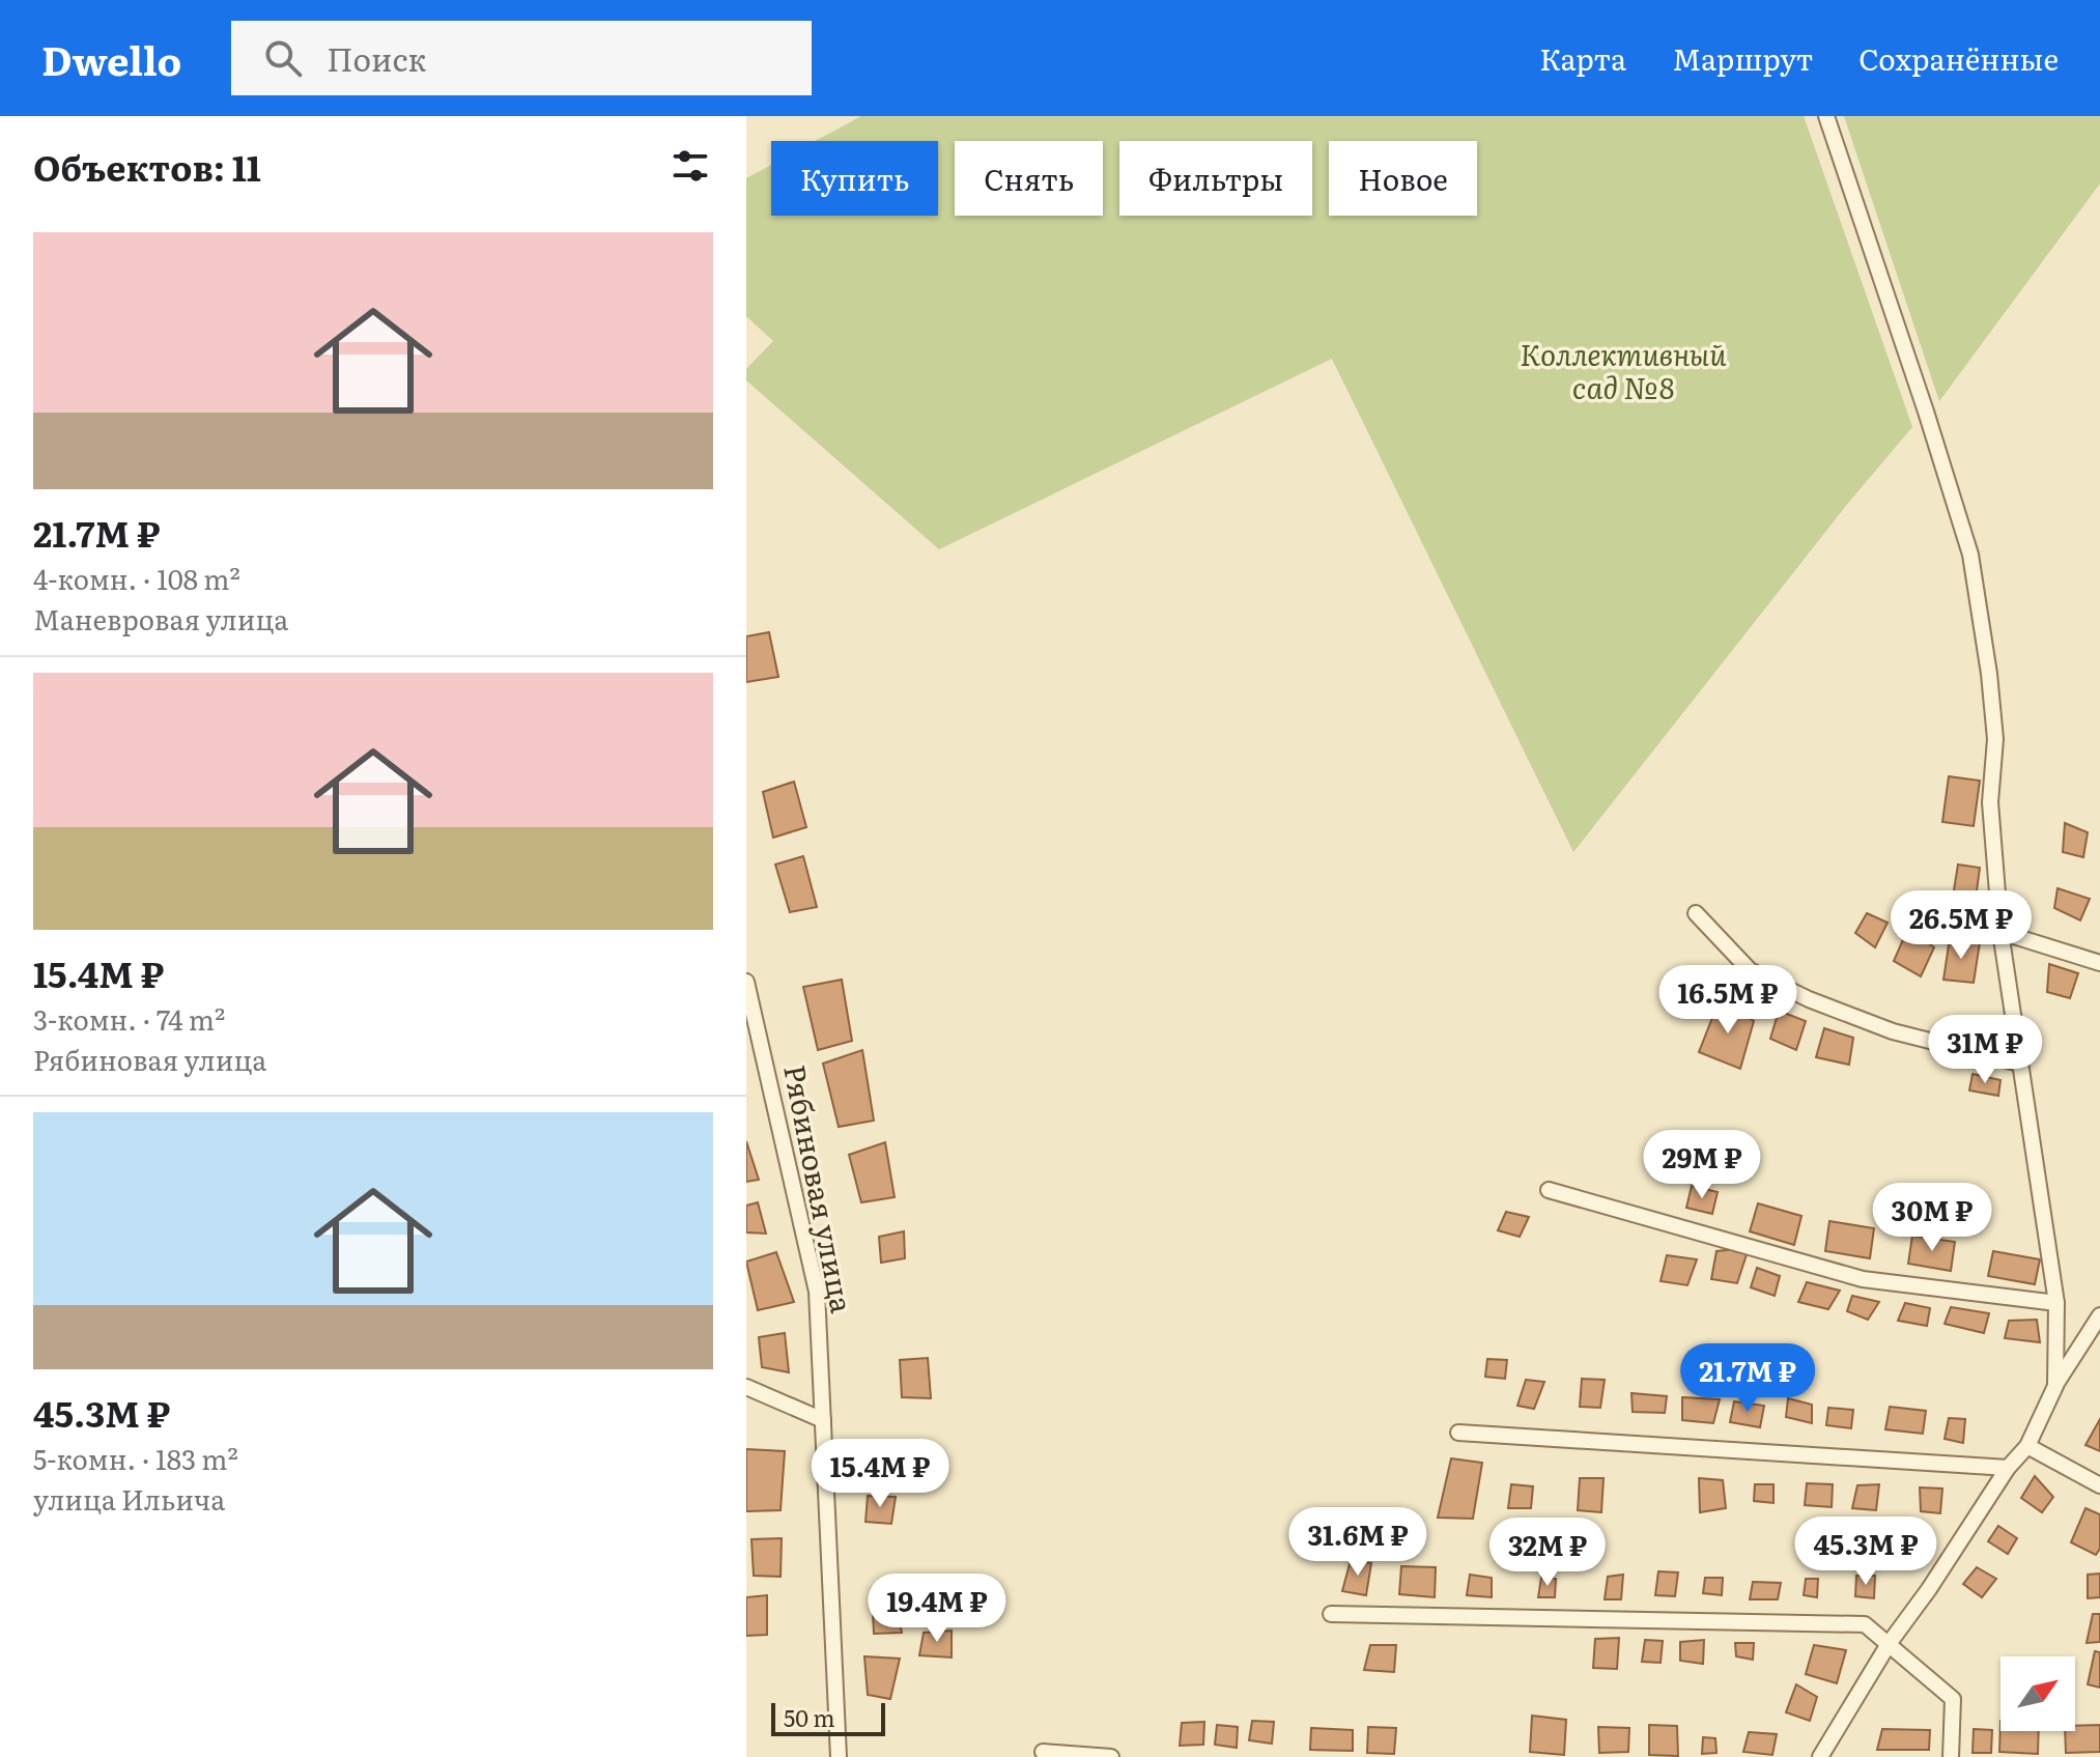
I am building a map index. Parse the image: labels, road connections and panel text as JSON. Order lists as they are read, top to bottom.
{
  "streets": {
    "street": ["Рябиновая улица"]
  },
  "parks": ["Коллективный сад №8"],
  "scale_bar": "50 m",
  "north": "top right",
  "page": {
    "header": "Dwello",
    "search": "Поиск",
    "nav": ["Карта", "Маршрут", "Сохранённые"],
    "heading": "Объектов: 11",
    "chip": [
      "Купить",
      "Снять",
      "Фильтры",
      "Новое"
    ],
    "list": [
      {
        "name": "21.7M ₽",
        "note": "4-комн. · 108 m² · Маневровая улица"
      },
      {
        "name": "15.4M ₽",
        "note": "3-комн. · 74 m² · Рябиновая улица"
      },
      {
        "name": "45.3M ₽",
        "note": "5-комн. · 183 m² · улица Ильича"
      }
    ],
    "price": [
      "26.5M ₽",
      "16.5M ₽",
      "31M ₽",
      "29M ₽",
      "30M ₽",
      "21.7M ₽",
      "15.4M ₽",
      "31.6M ₽",
      "45.3M ₽",
      "32M ₽",
      "19.4M ₽"
    ],
    "scale": "50 m"
  }
}
